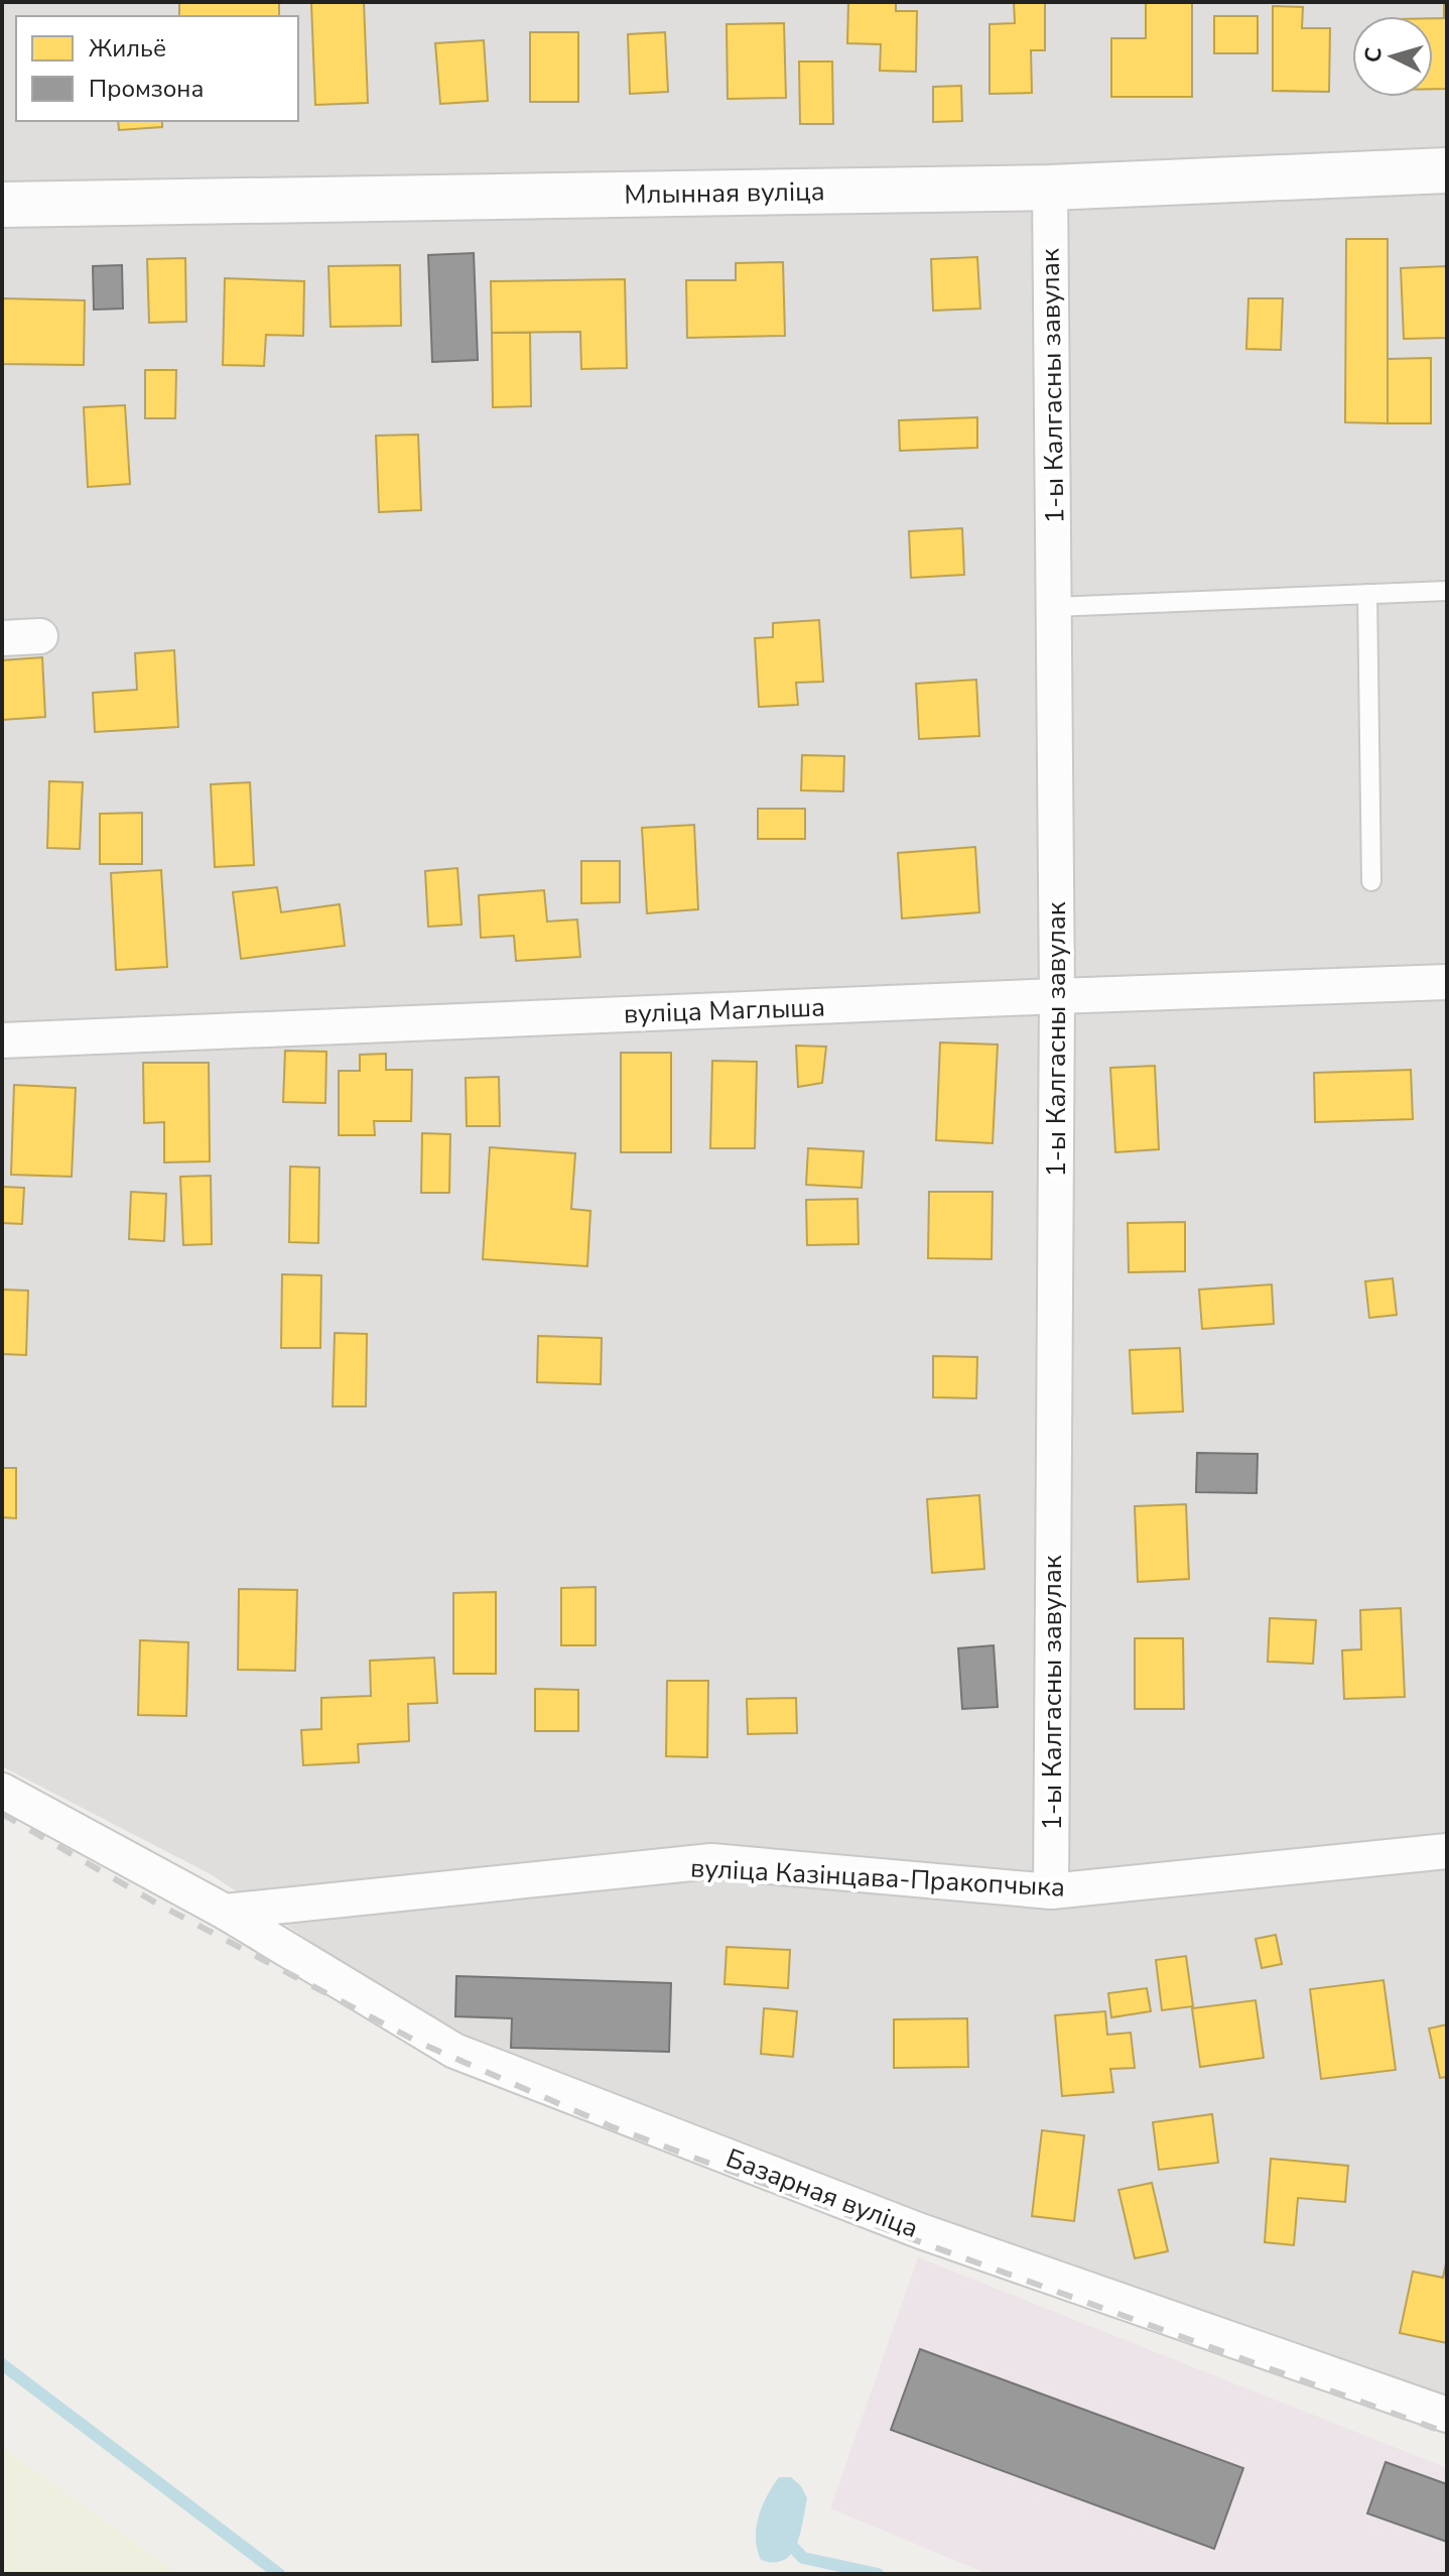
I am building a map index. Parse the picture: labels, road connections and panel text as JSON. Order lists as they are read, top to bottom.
{
  "streets": {
    "street": [
      "Млынная вуліца",
      "1-ы Калгасны завулак",
      "вуліца Маглыша",
      "вуліца Казінцава-Пракопчыка",
      "Базарная вуліца"
    ]
  },
  "crossings": [
    ["Млынная вуліца", "1-ы Калгасны завулак"],
    ["1-ы Калгасны завулак", "вуліца Маглыша"],
    ["1-ы Калгасны завулак", "вуліца Казінцава-Пракопчыка"],
    ["вуліца Казінцава-Пракопчыка", "Базарная вуліца"]
  ],
  "legend": ["Жильё", "Промзона"],
  "north": "left"
}
